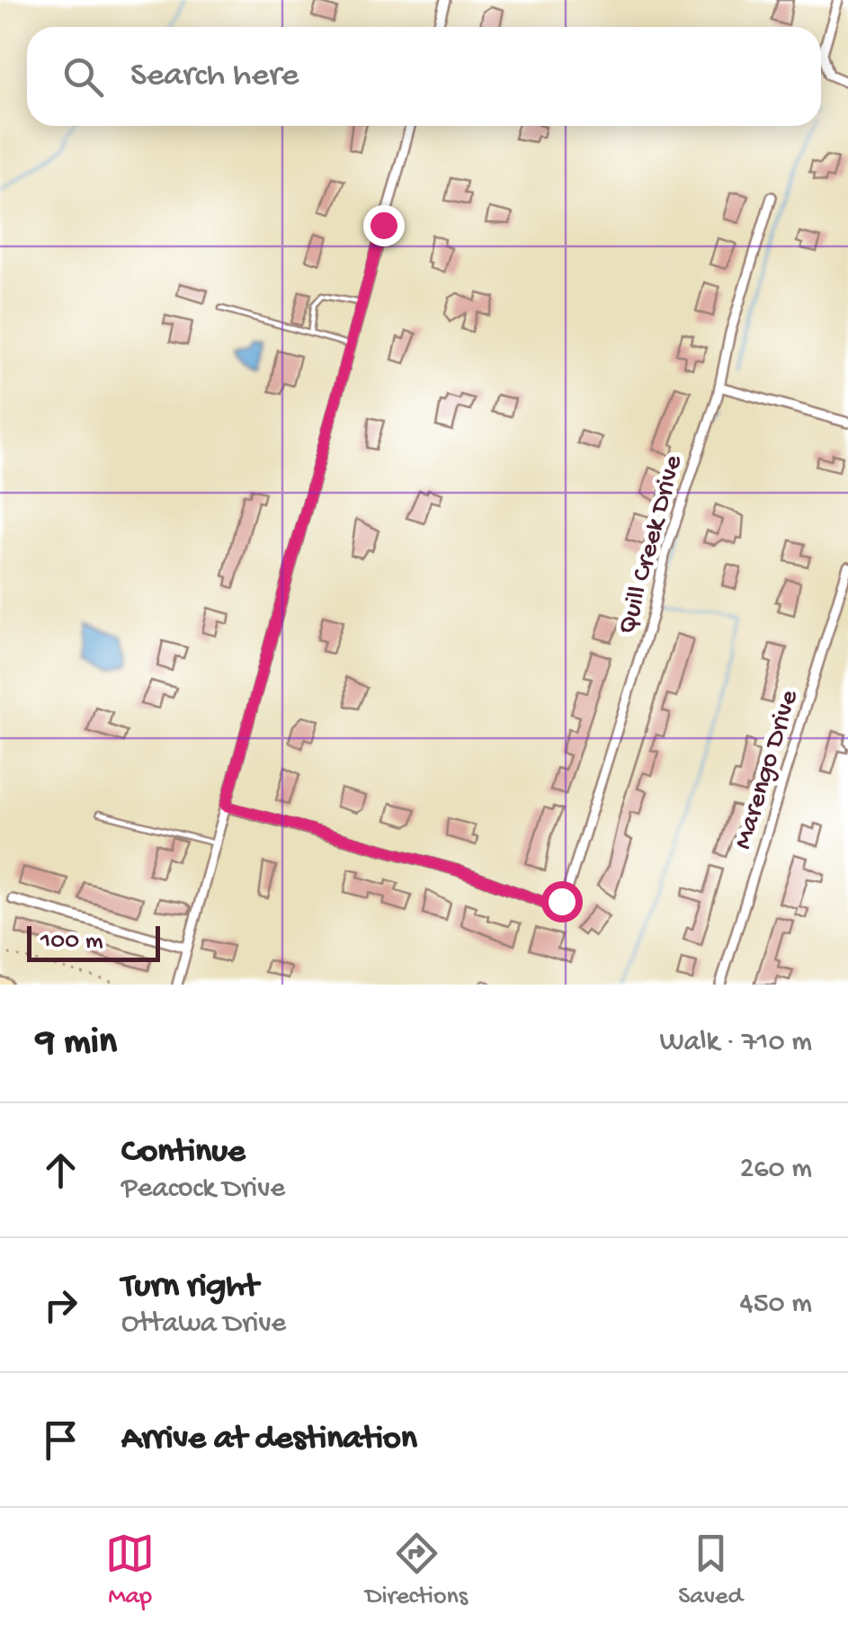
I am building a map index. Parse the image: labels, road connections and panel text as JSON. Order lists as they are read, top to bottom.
{
  "streets": {
    "street": ["Quill Creek Drive", "Marengo Drive"]
  },
  "scale_bar": "100 m",
  "page": {
    "search": "Search here",
    "scale": "100 m",
    "heading": ["9 min", "Walk · 710 m"],
    "list": [
      ["Continue", "Peacock Drive", "260 m"],
      ["Turn right", "Ottawa Drive", "450 m"],
      "Arrive at destination"
    ],
    "nav": ["Map", "Directions", "Saved"]
  }
}
